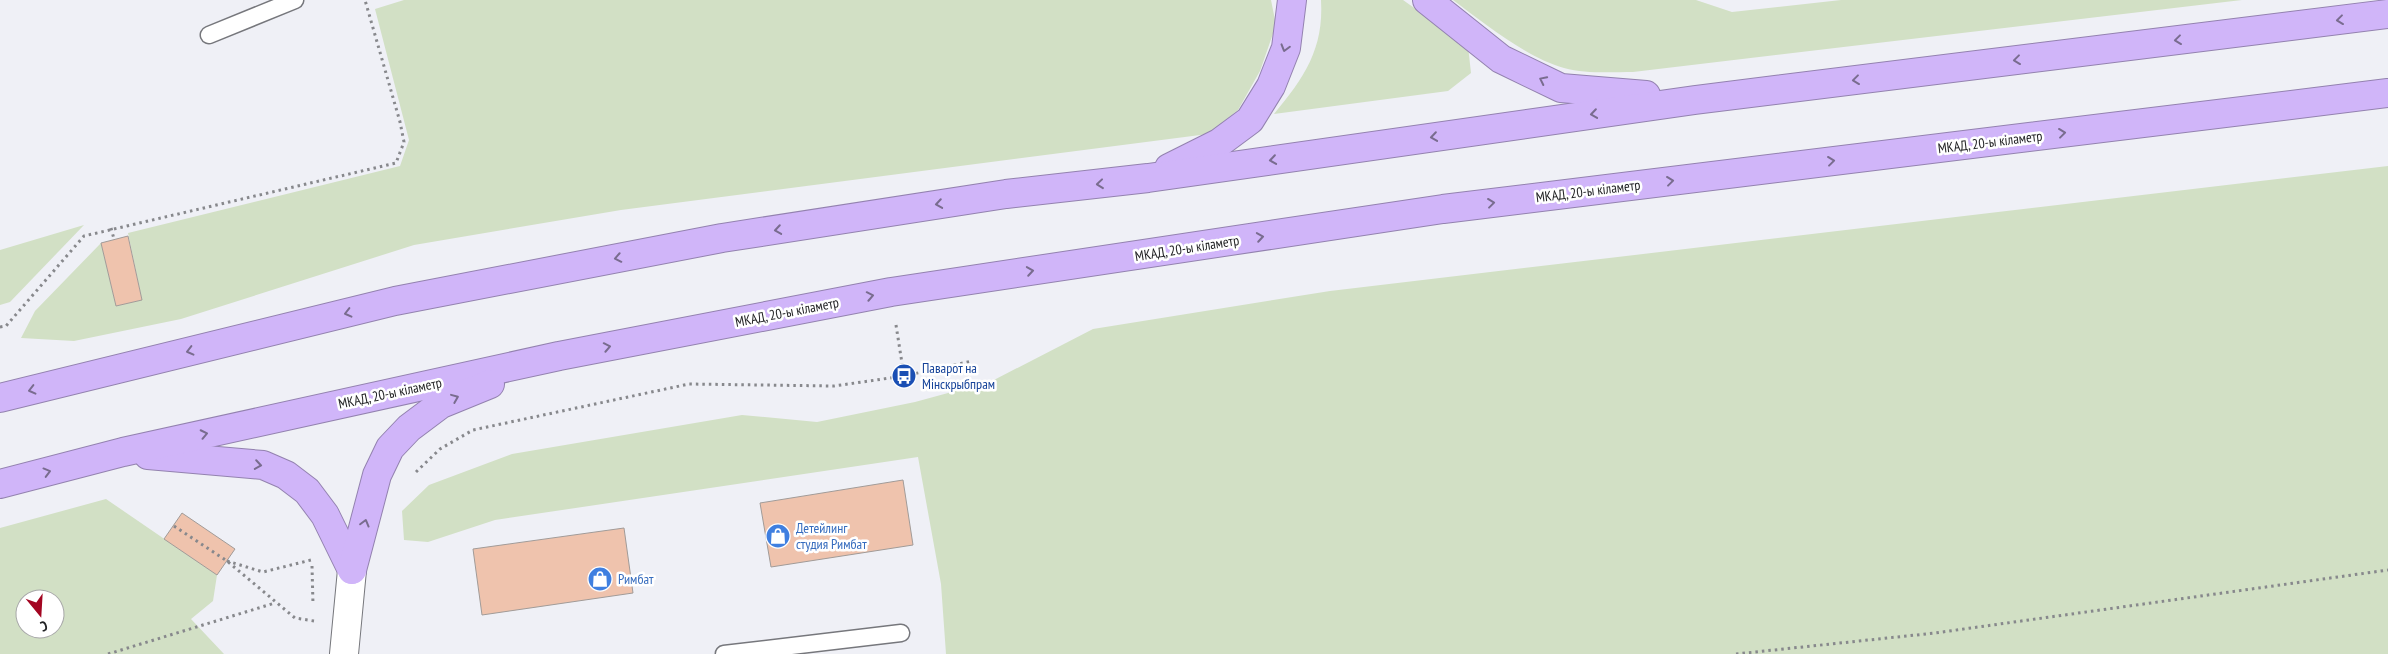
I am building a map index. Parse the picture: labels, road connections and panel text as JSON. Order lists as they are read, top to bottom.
{
  "streets": {
    "highway": ["МКАД, 20-ы кіламетр"]
  },
  "places": {
    "bus stop": ["Паварот на Мінскрыбпрам"],
    "shop": ["Детейлинг студия Римбат", "Римбат"]
  },
  "north": "bottom"
}
